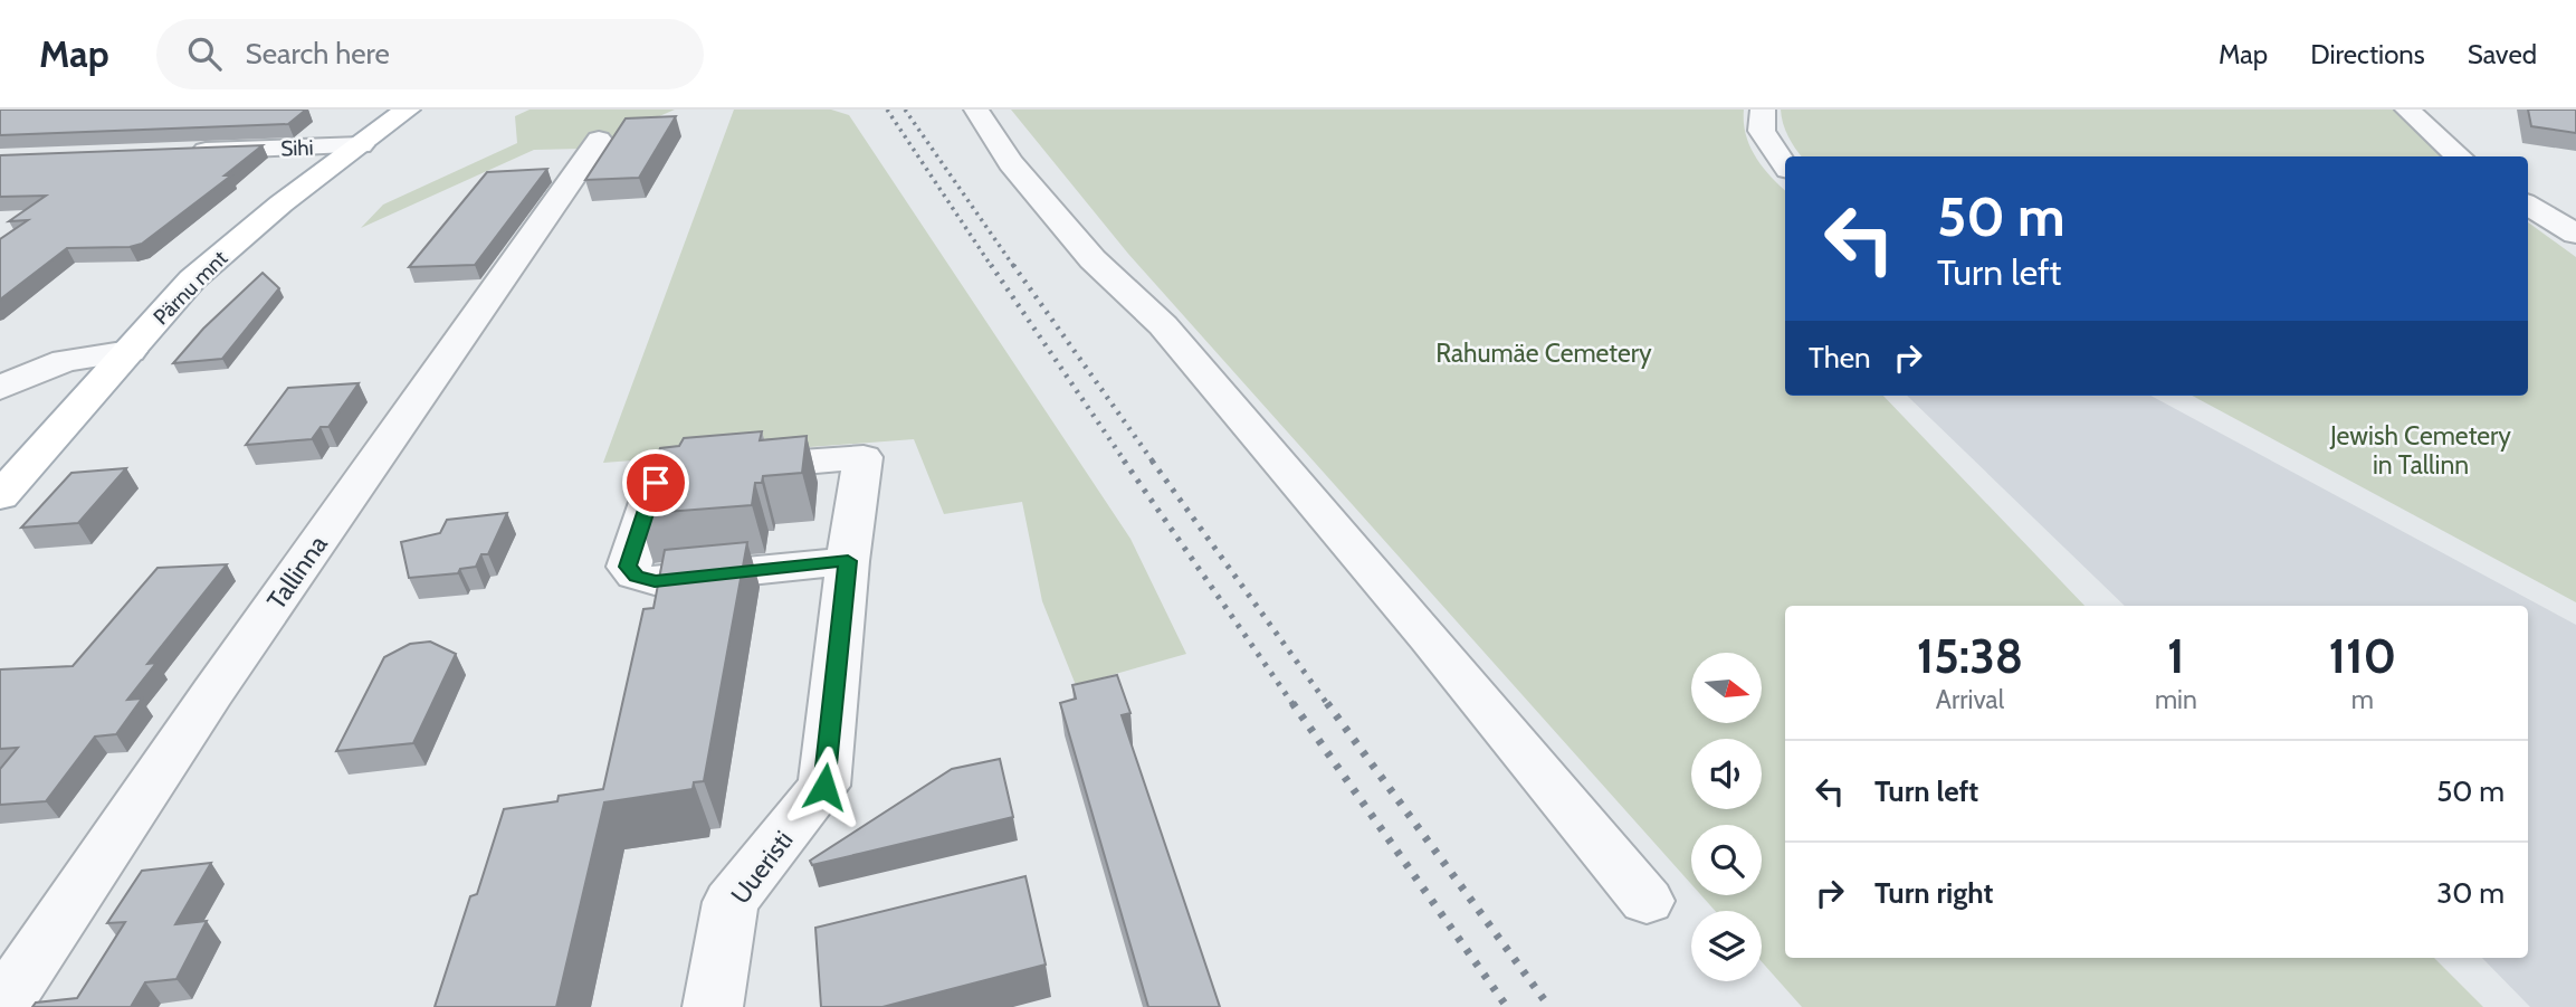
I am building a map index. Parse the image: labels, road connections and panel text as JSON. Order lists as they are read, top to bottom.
{
  "streets": {
    "main road": ["Pärnu mnt"],
    "street": ["Sihi", "Tallinna", "Uueristi"]
  },
  "crossings": [
    ["Sihi", "Pärnu mnt"]
  ],
  "parks": ["Rahumäe Cemetery", "Jewish Cemetery in Tallinn"],
  "north": "right",
  "page": {
    "header": "Map",
    "search": "Search here",
    "nav": ["Map", "Directions", "Saved"],
    "turn": ["50 m", "Turn left"],
    "then": "Then",
    "eta": [
      "15:38",
      "Arrival",
      "1",
      "min",
      "110",
      "m"
    ],
    "list": [
      {
        "name": "Turn left",
        "value": "50 m"
      },
      {
        "name": "Turn right",
        "value": "30 m"
      }
    ]
  }
}
